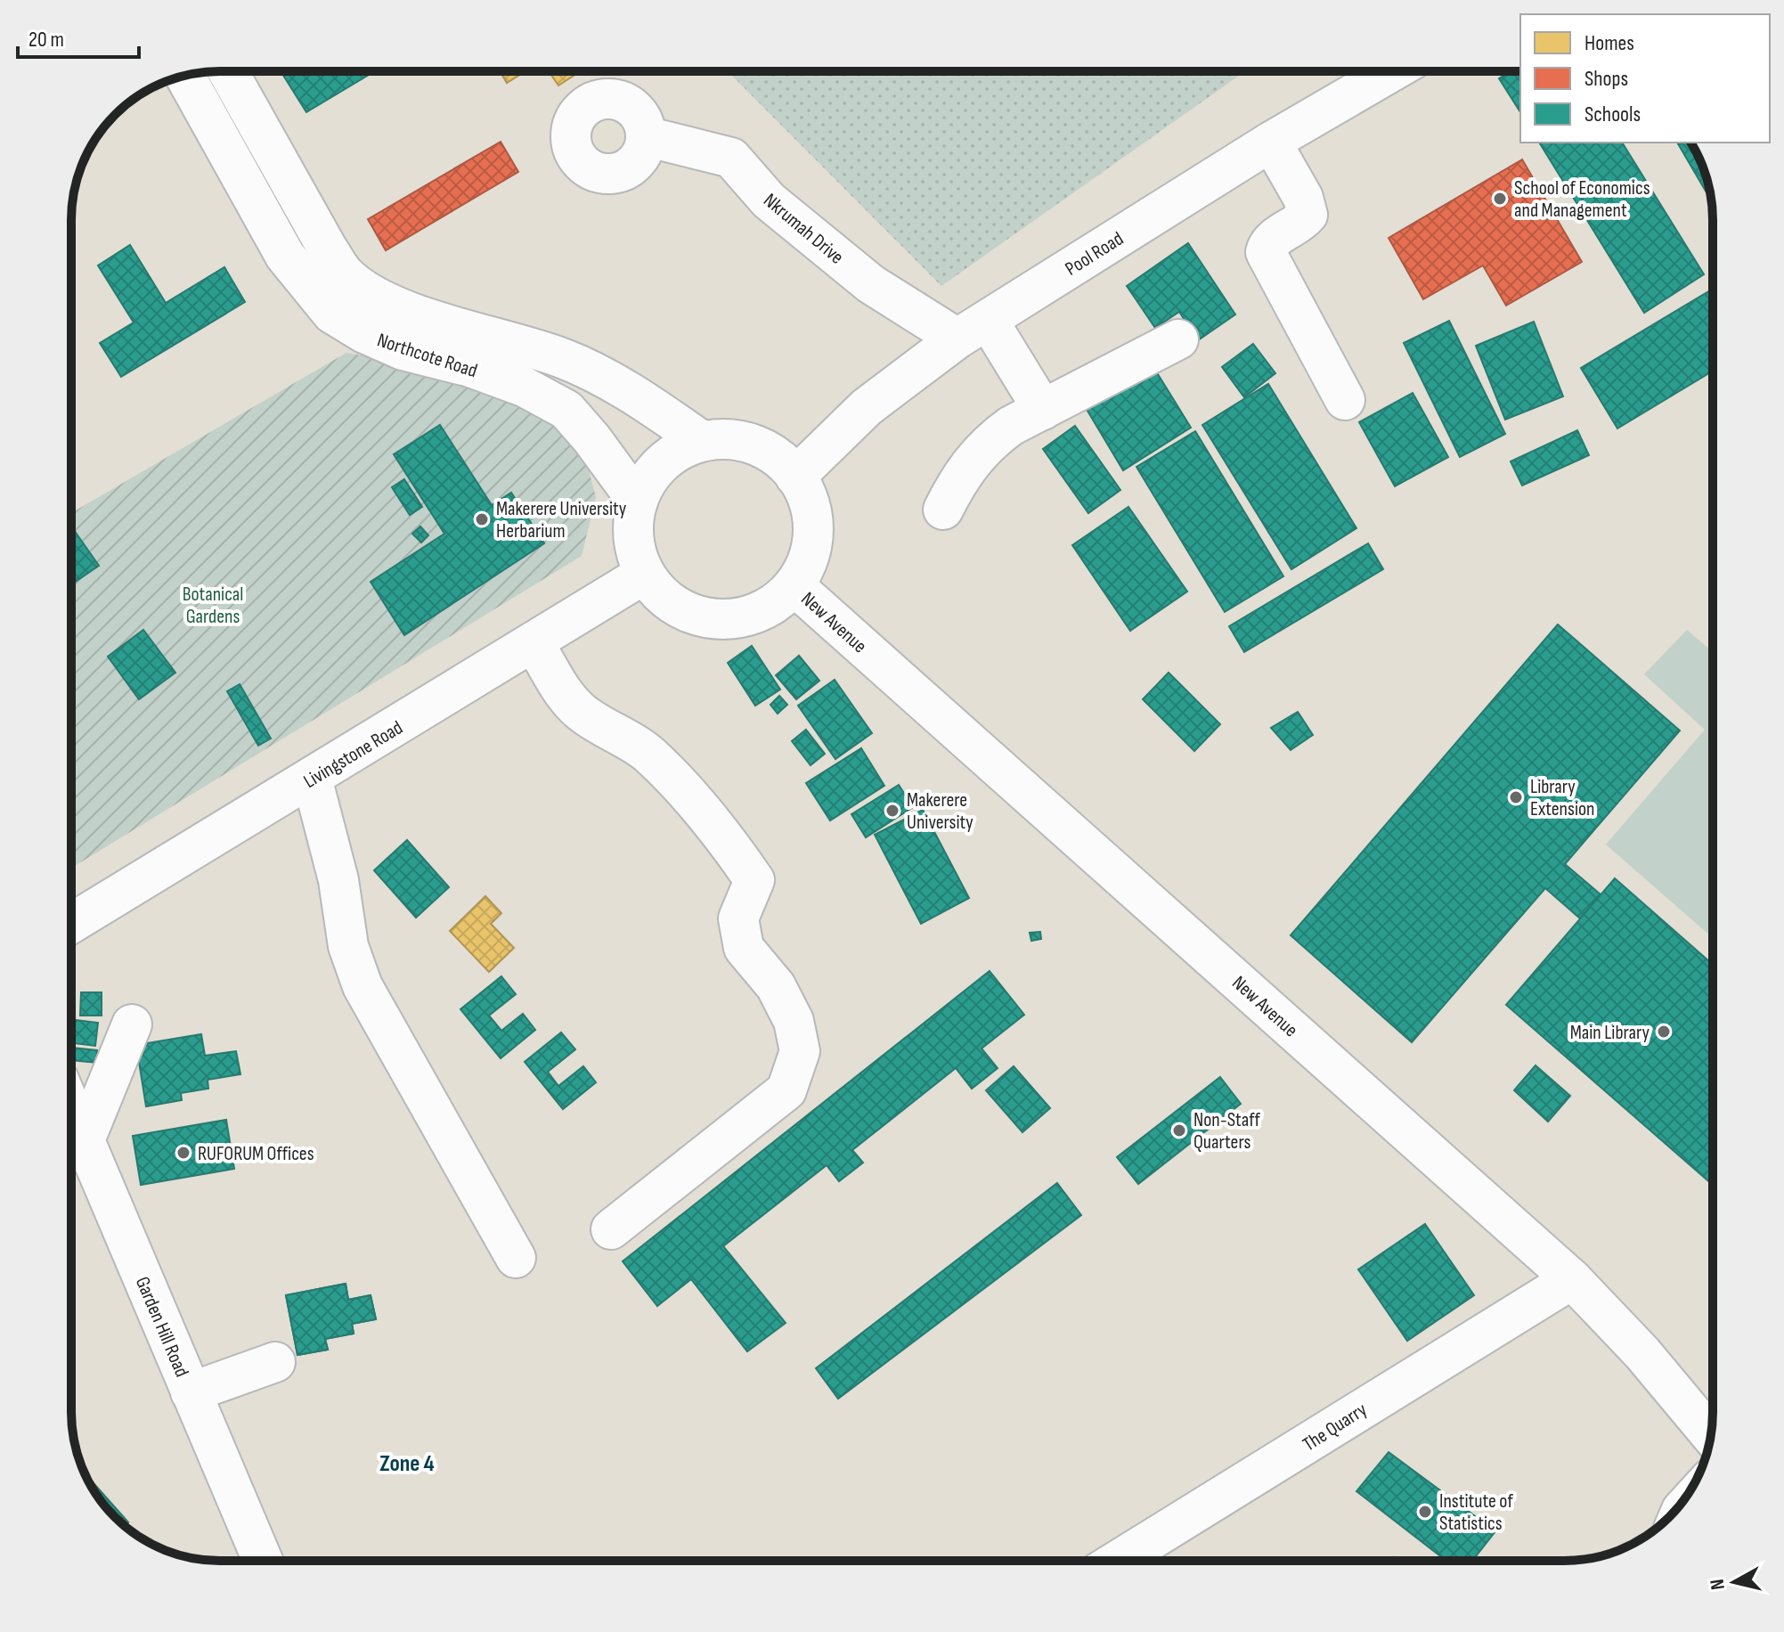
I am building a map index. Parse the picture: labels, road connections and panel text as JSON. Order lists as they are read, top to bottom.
{
  "streets": {
    "lane": [
      "Nkrumah Drive",
      "Pool Road",
      "Northcote Road",
      "New Avenue",
      "Livingstone Road",
      "Garden Hill Road",
      "The Quarry"
    ]
  },
  "crossings": [
    ["Nkrumah Drive", "Pool Road"],
    ["Pool Road", "Northcote Road"],
    ["Pool Road", "New Avenue"],
    ["Pool Road", "Livingstone Road"],
    ["Northcote Road", "New Avenue"],
    ["Northcote Road", "Livingstone Road"],
    ["New Avenue", "Livingstone Road"],
    ["New Avenue", "The Quarry"]
  ],
  "districts": ["Zone 4"],
  "parks": ["Botanical Gardens"],
  "places": [
    "School of Economics and Management",
    "Makerere University Herbarium",
    "Library Extension",
    "Makerere University",
    "Main Library",
    "Non-Staff Quarters",
    "RUFORUM Offices",
    "Institute of Statistics"
  ],
  "legend": ["Homes", "Shops", "Schools"],
  "scale_bar": "20 m",
  "north": "left"
}
